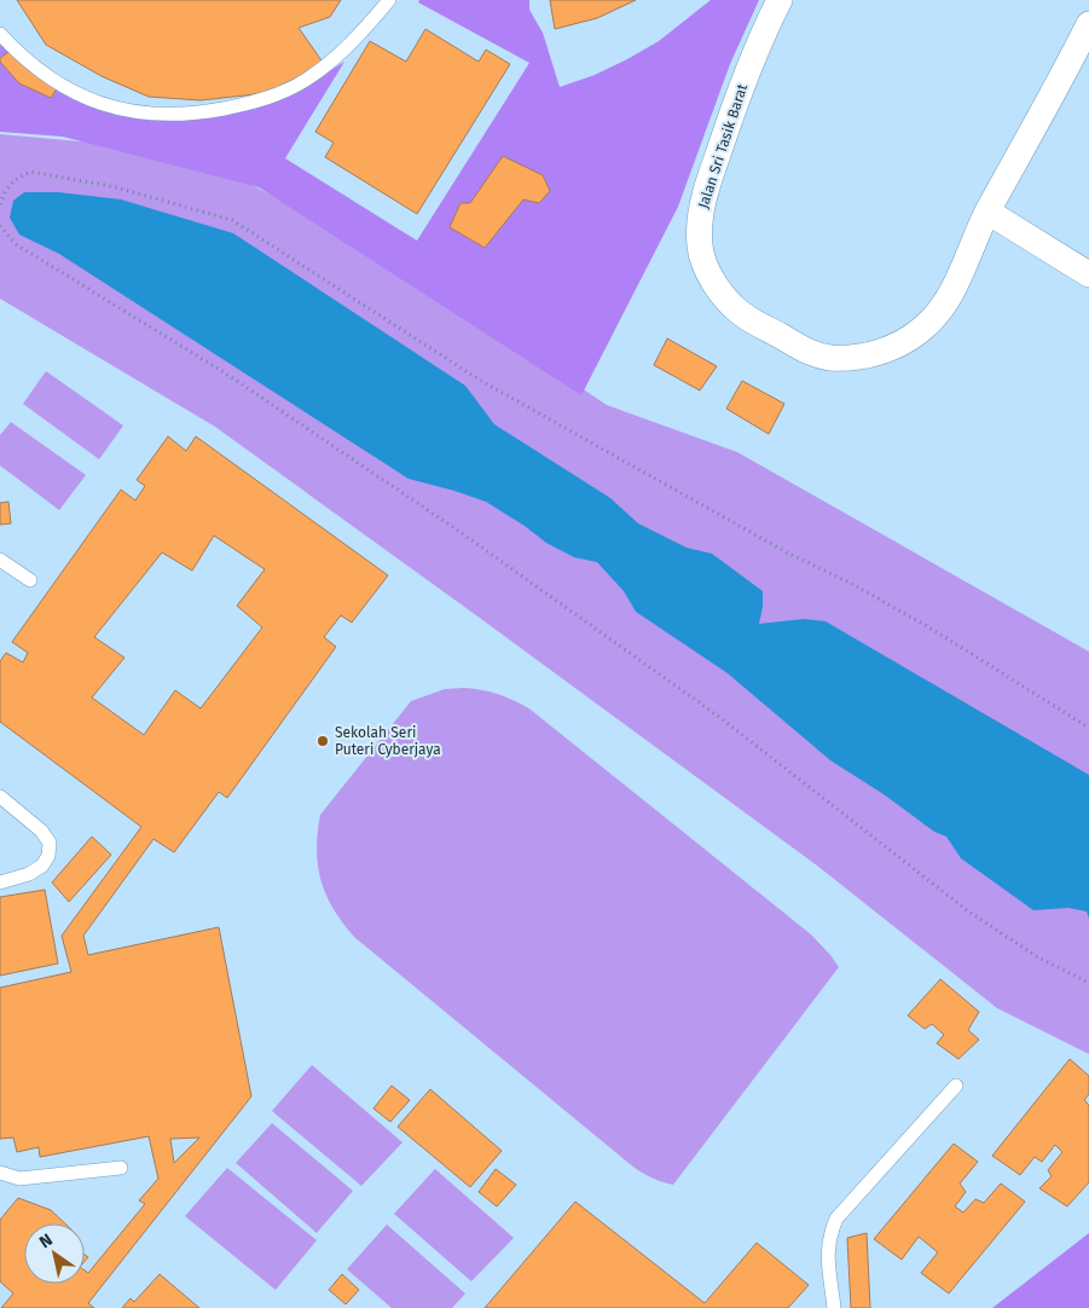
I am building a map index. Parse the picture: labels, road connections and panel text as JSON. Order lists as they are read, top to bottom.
{
  "streets": {
    "street": ["Jalan Sri Tasik Barat"]
  },
  "places": ["Sekolah Seri Puteri Cyberjaya"],
  "north": "top left"
}
